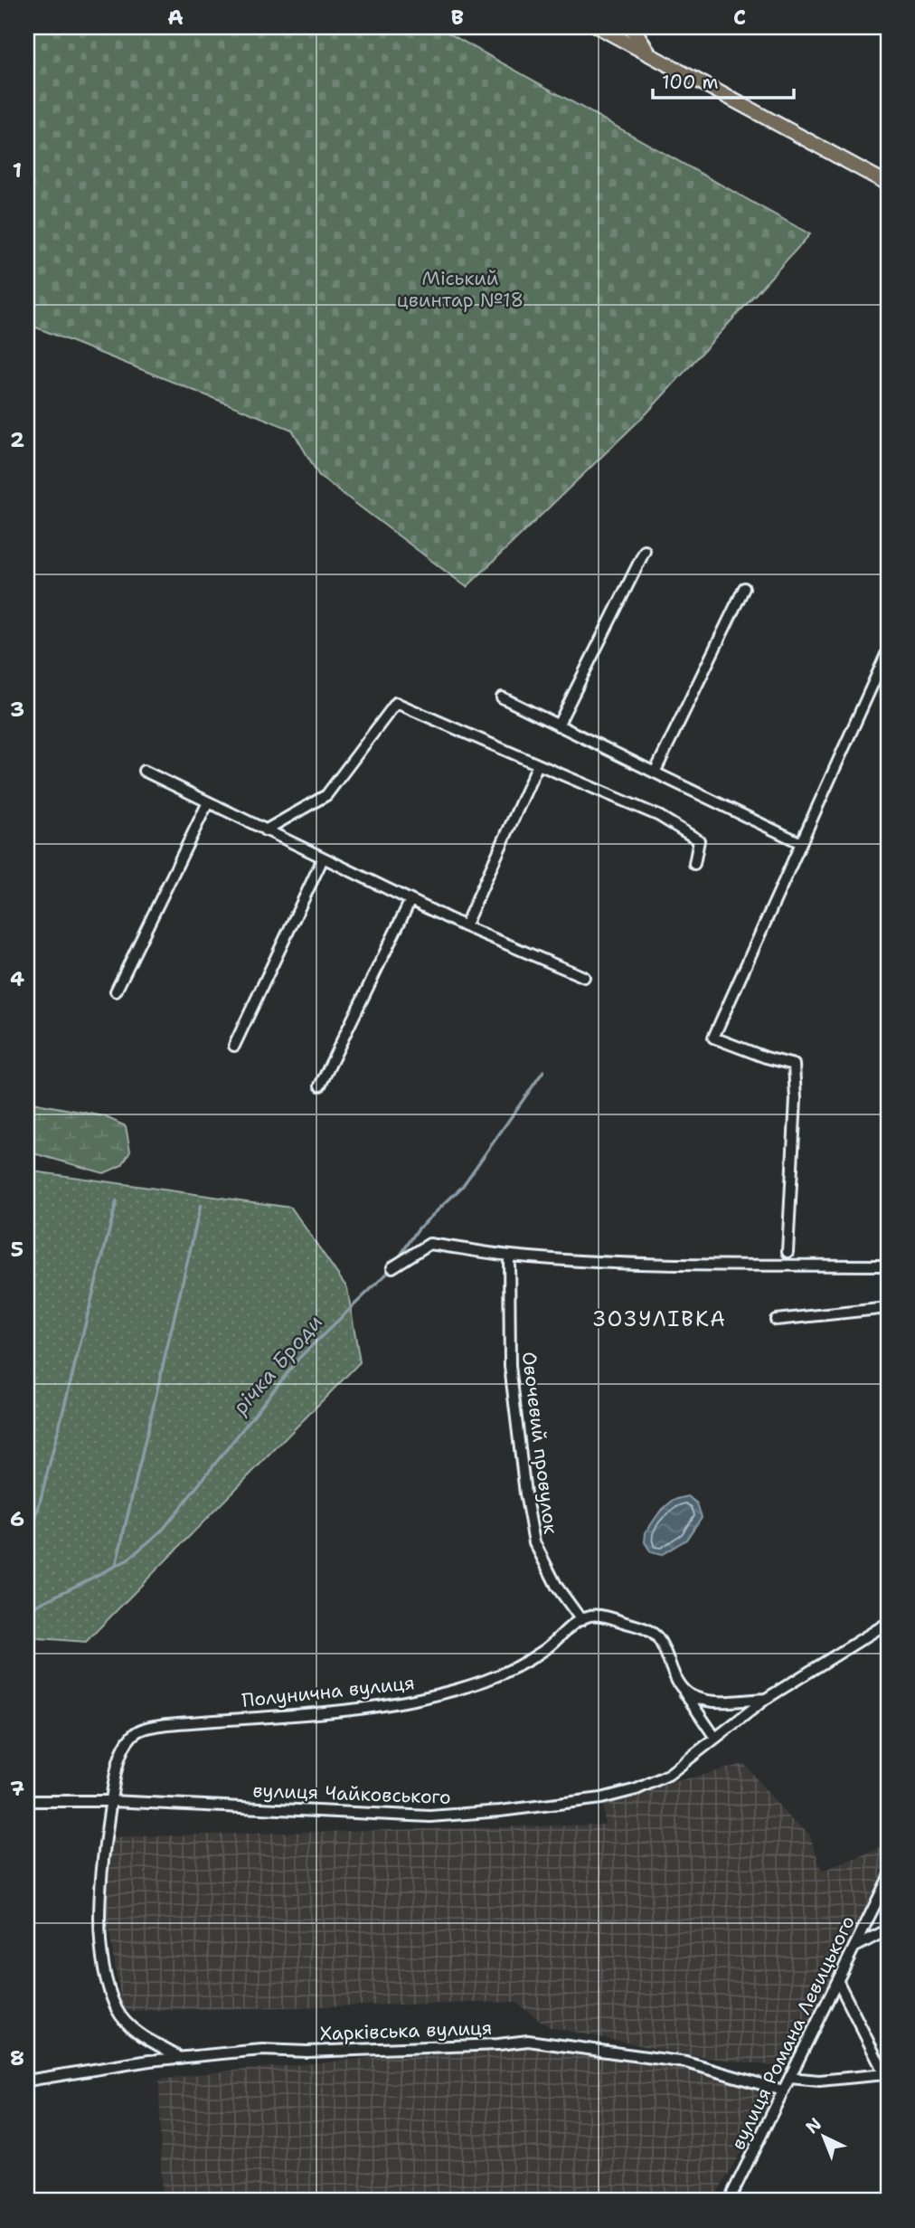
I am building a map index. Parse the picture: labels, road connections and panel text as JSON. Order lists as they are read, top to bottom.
{
  "streets": {
    "street": [
      "Овочевий провулок",
      "Полунична вулиця",
      "вулиця Чайковського",
      "Харківська вулиця",
      "вулиця Романа Левицького"
    ]
  },
  "crossings": [
    ["Овочевий провулок", "Полунична вулиця"],
    ["Полунична вулиця", "вулиця Чайковського"],
    ["Полунична вулиця", "Харківська вулиця"],
    ["Харківська вулиця", "вулиця Романа Левицького"]
  ],
  "districts": ["ЗОЗУЛІВКА"],
  "water": ["річка Броди"],
  "parks": ["Міський цвинтар №18"],
  "scale_bar": "100 m",
  "north": "top left",
  "grid": {
    "columns": ["A", "B", "C"],
    "rows": [
      "1",
      "2",
      "3",
      "4",
      "5",
      "6",
      "7",
      "8"
    ]
  }
}
